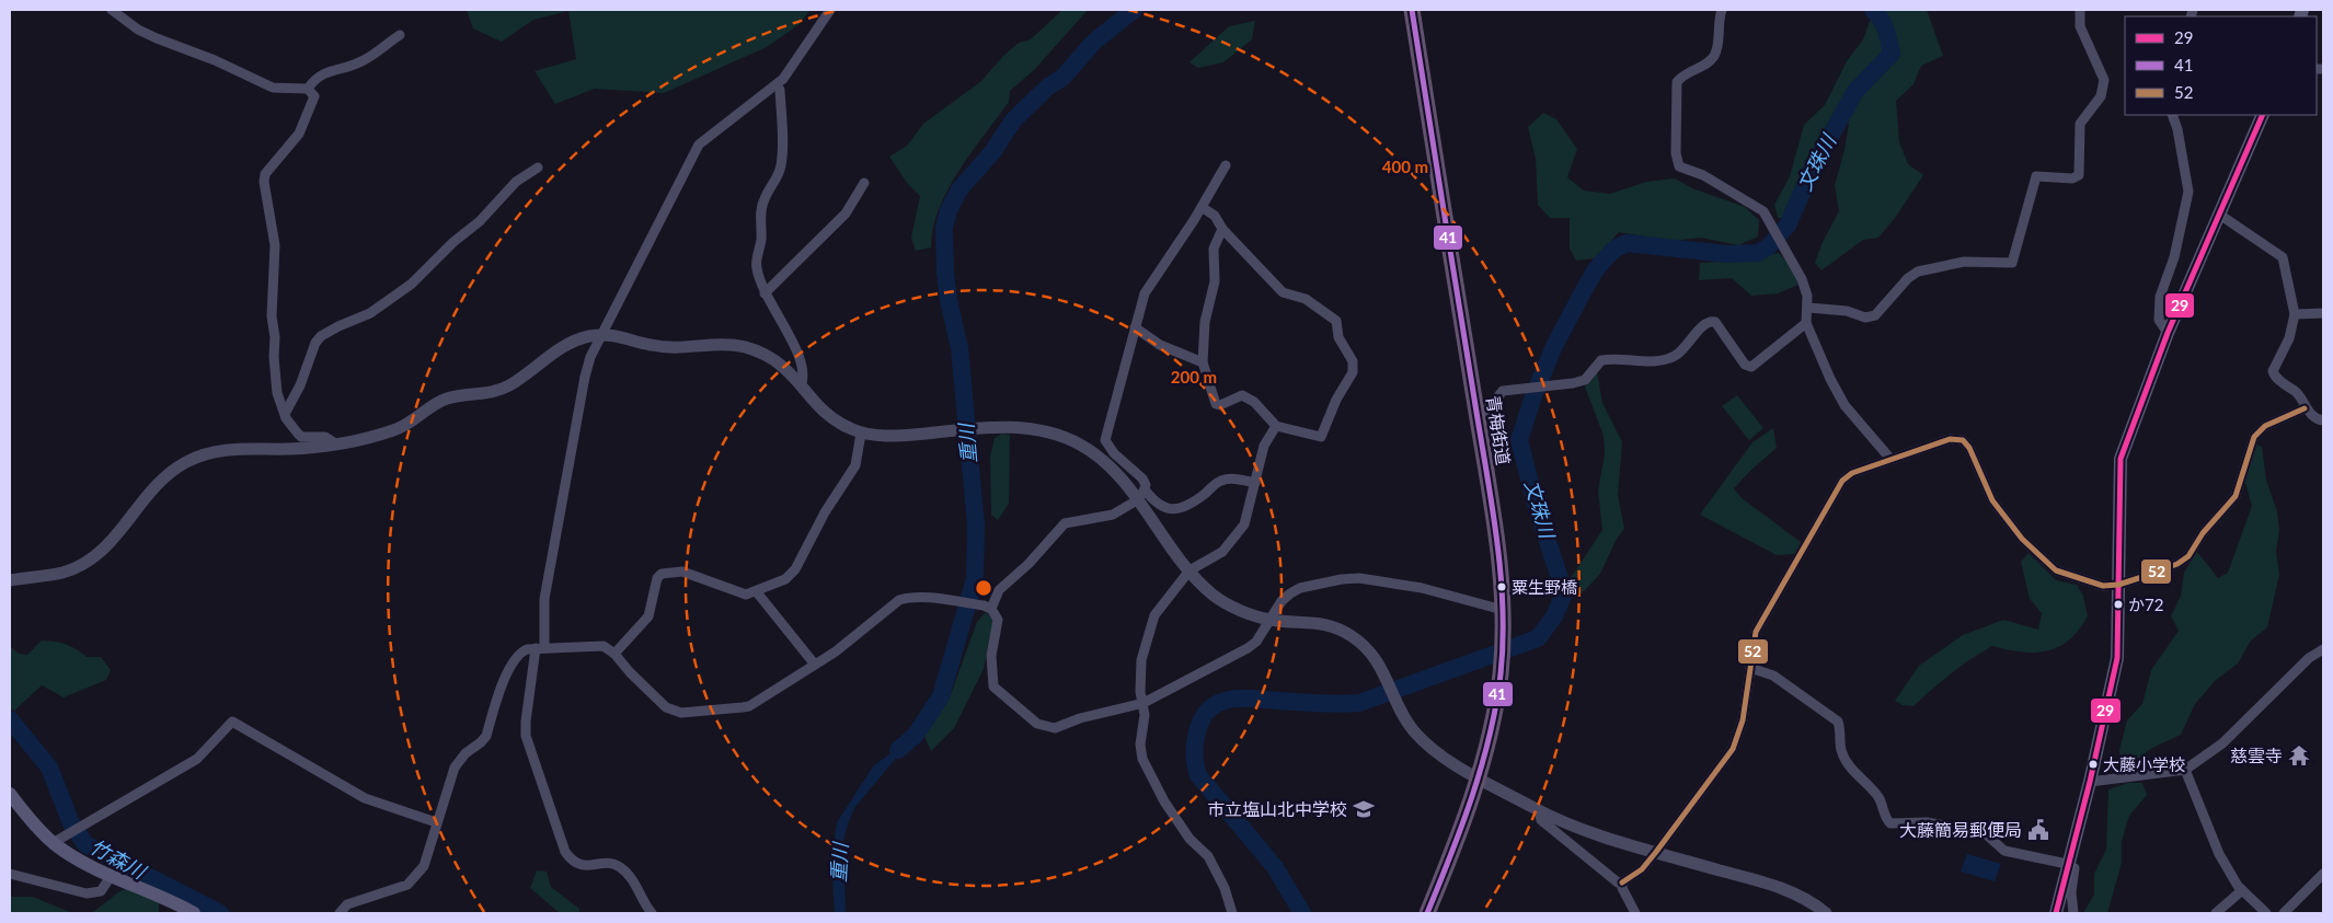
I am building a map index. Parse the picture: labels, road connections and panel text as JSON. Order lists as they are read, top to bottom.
{
  "streets": {
    "highway": ["青梅街道"]
  },
  "water": ["文珠川", "重川", "竹森川"],
  "places": {
    "other": ["粟生野橋", "か72", "大藤小学校"],
    "temple": ["慈雲寺"],
    "school or university": ["市立塩山北中学校"],
    "public building": ["大藤簡易郵便局"]
  },
  "lines": ["transit line 41", "transit line 29", "transit line 52"],
  "legend": ["29", "41", "52"],
  "rings": ["400 m", "200 m"]
}
